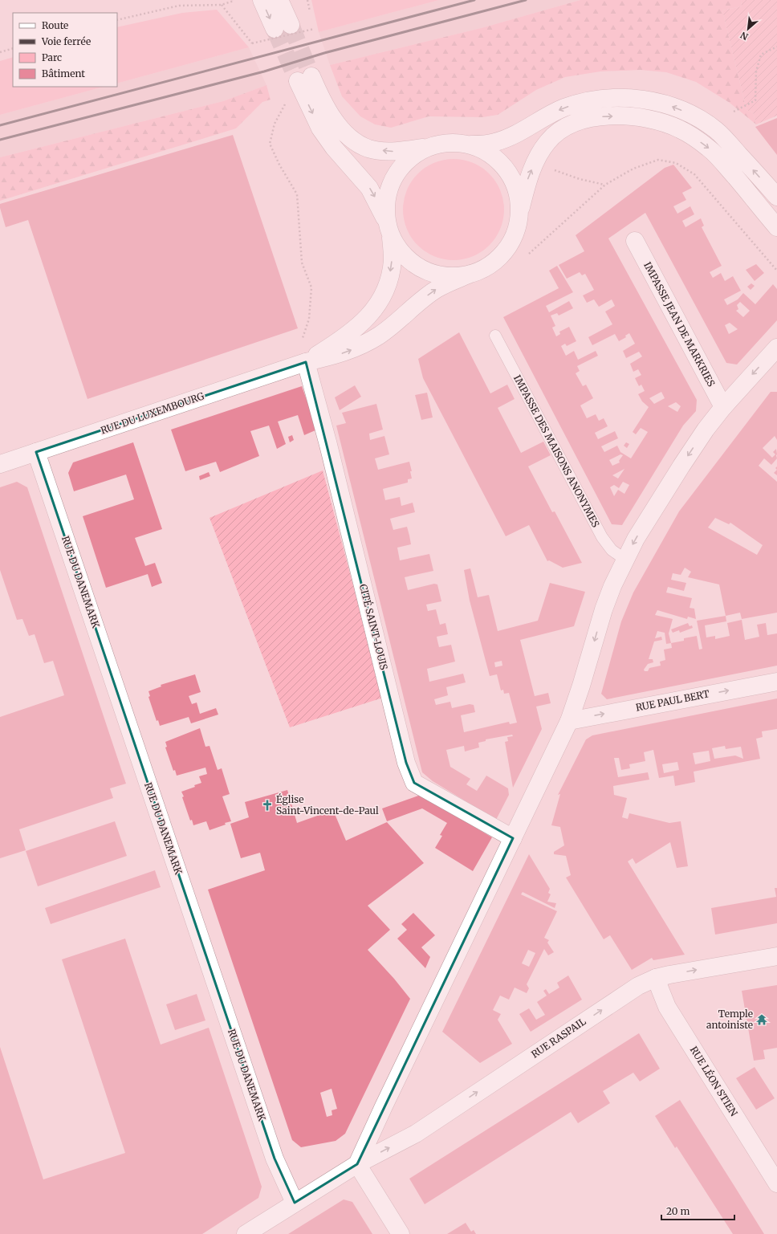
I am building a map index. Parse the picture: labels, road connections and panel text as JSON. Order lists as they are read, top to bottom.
{
  "streets": {
    "street": [
      "IMPASSE JEAN DE MARKRIES",
      "RUE DU LUXEMBOURG",
      "RUE DU DANEMARK",
      "CITÉ SAINT-LOUIS",
      "RUE PAUL BERT",
      "RUE RASPAIL",
      "RUE LÉON STIEN"
    ],
    "lane": ["IMPASSE DES MAISONS ANONYMES"]
  },
  "crossings": [
    ["RUE DU LUXEMBOURG", "RUE DU DANEMARK"],
    ["RUE DU LUXEMBOURG", "CITÉ SAINT-LOUIS"],
    ["RUE DU DANEMARK", "RUE RASPAIL"],
    ["RUE RASPAIL", "RUE LÉON STIEN"]
  ],
  "one_way": ["RUE PAUL BERT", "RUE RASPAIL"],
  "places": {
    "church": ["Église Saint-Vincent-de-Paul"],
    "temple": ["Temple antoiniste"]
  },
  "legend": [
    "Route",
    "Voie ferrée",
    "Parc",
    "Bâtiment"
  ],
  "scale_bar": "20 m",
  "north": "bottom left"
}
